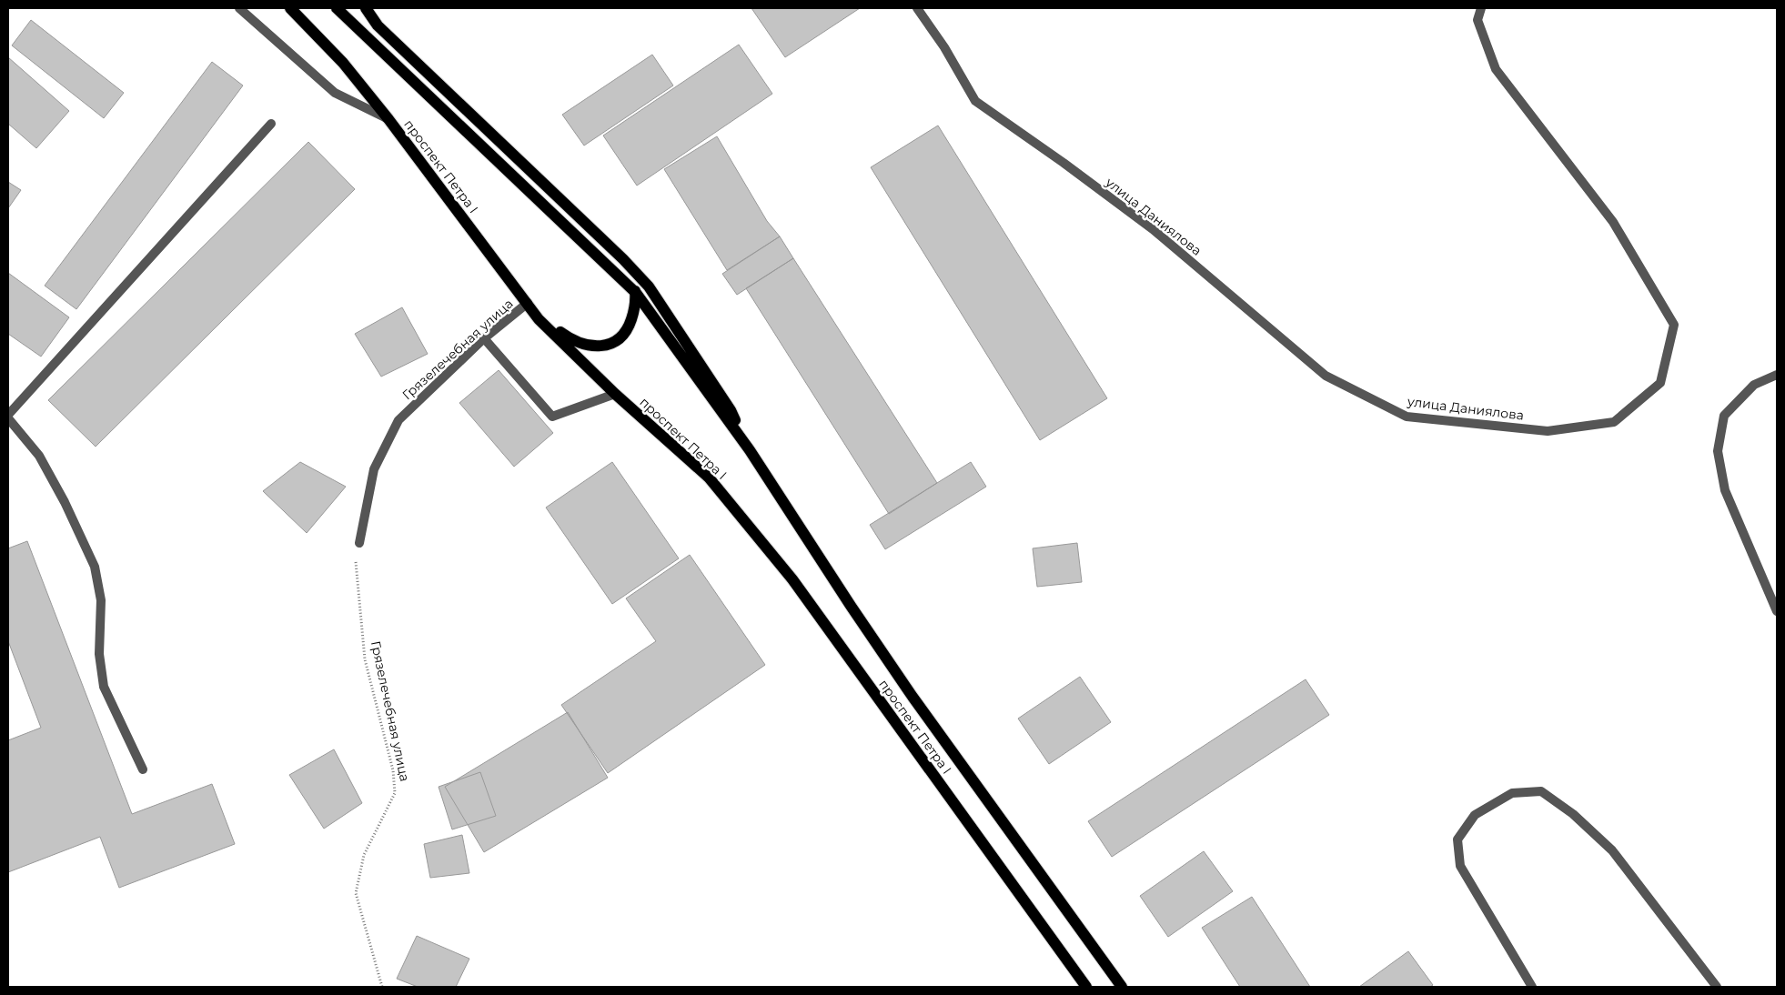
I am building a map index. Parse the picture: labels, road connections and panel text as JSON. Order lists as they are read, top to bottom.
{
  "streets": {
    "main road": ["проспект Петра I"],
    "street": ["улица Даниялова", "Грязелечебная улица"]
  },
  "crossings": [
    ["проспект Петра I", "Грязелечебная улица"]
  ]
}
